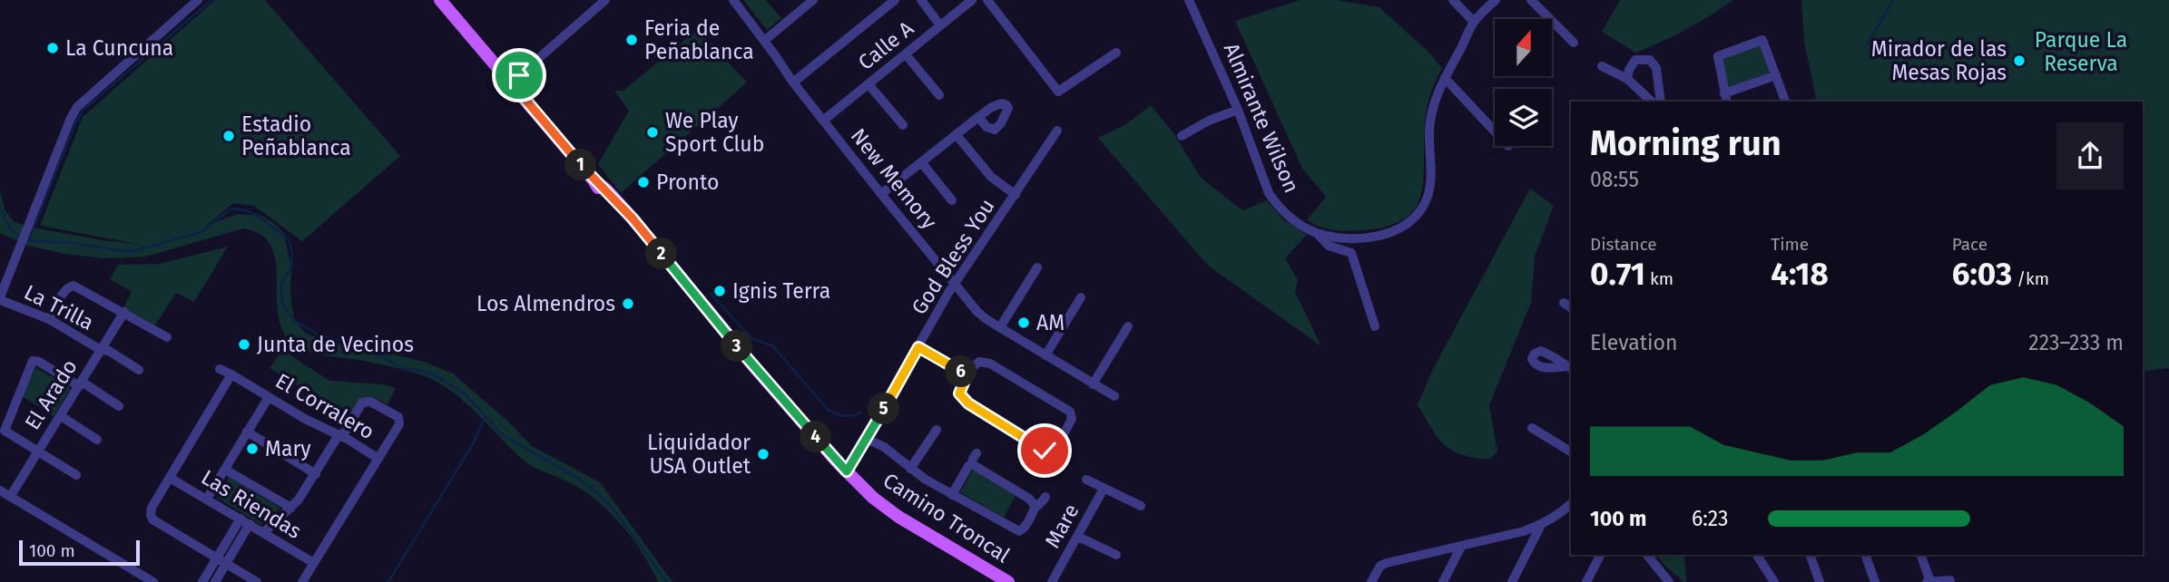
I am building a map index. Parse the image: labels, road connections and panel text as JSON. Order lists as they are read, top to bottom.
{
  "streets": {
    "main road": ["Camino Troncal"],
    "street": [
      "Calle A",
      "Almirante Wilson",
      "New Memory",
      "God Bless You",
      "La Trilla",
      "El Arado",
      "El Corralero",
      "Las Riendas",
      "Mare"
    ]
  },
  "crossings": [
    ["Calle A", "New Memory"],
    ["New Memory", "God Bless You"],
    ["God Bless You", "Camino Troncal"],
    ["La Trilla", "El Arado"]
  ],
  "parks": ["Parque La Reserva"],
  "places": [
    "Feria de Peñablanca",
    "La Cuncuna",
    "Mirador de las Mesas Rojas",
    "We Play Sport Club",
    "Estadio Peñablanca",
    "Pronto",
    "Ignis Terra",
    "Los Almendros",
    "AM",
    "Junta de Vecinos",
    "Mary",
    "Liquidador USA Outlet"
  ],
  "scale_bar": "100 m",
  "north": "top",
  "page": {
    "heading": ["Morning run", "08:55"],
    "pins": [
      "1",
      "2",
      "3",
      "6",
      "5",
      "4"
    ],
    "stats": [
      ["Distance", "0.71 km"],
      ["Time", "4:18"],
      ["Pace", "6:03 /km"]
    ],
    "chart": ["Elevation", "223–233 m"],
    "list": [
      {
        "name": "100 m",
        "note": "6:23"
      }
    ],
    "scale": "100 m"
  }
}
